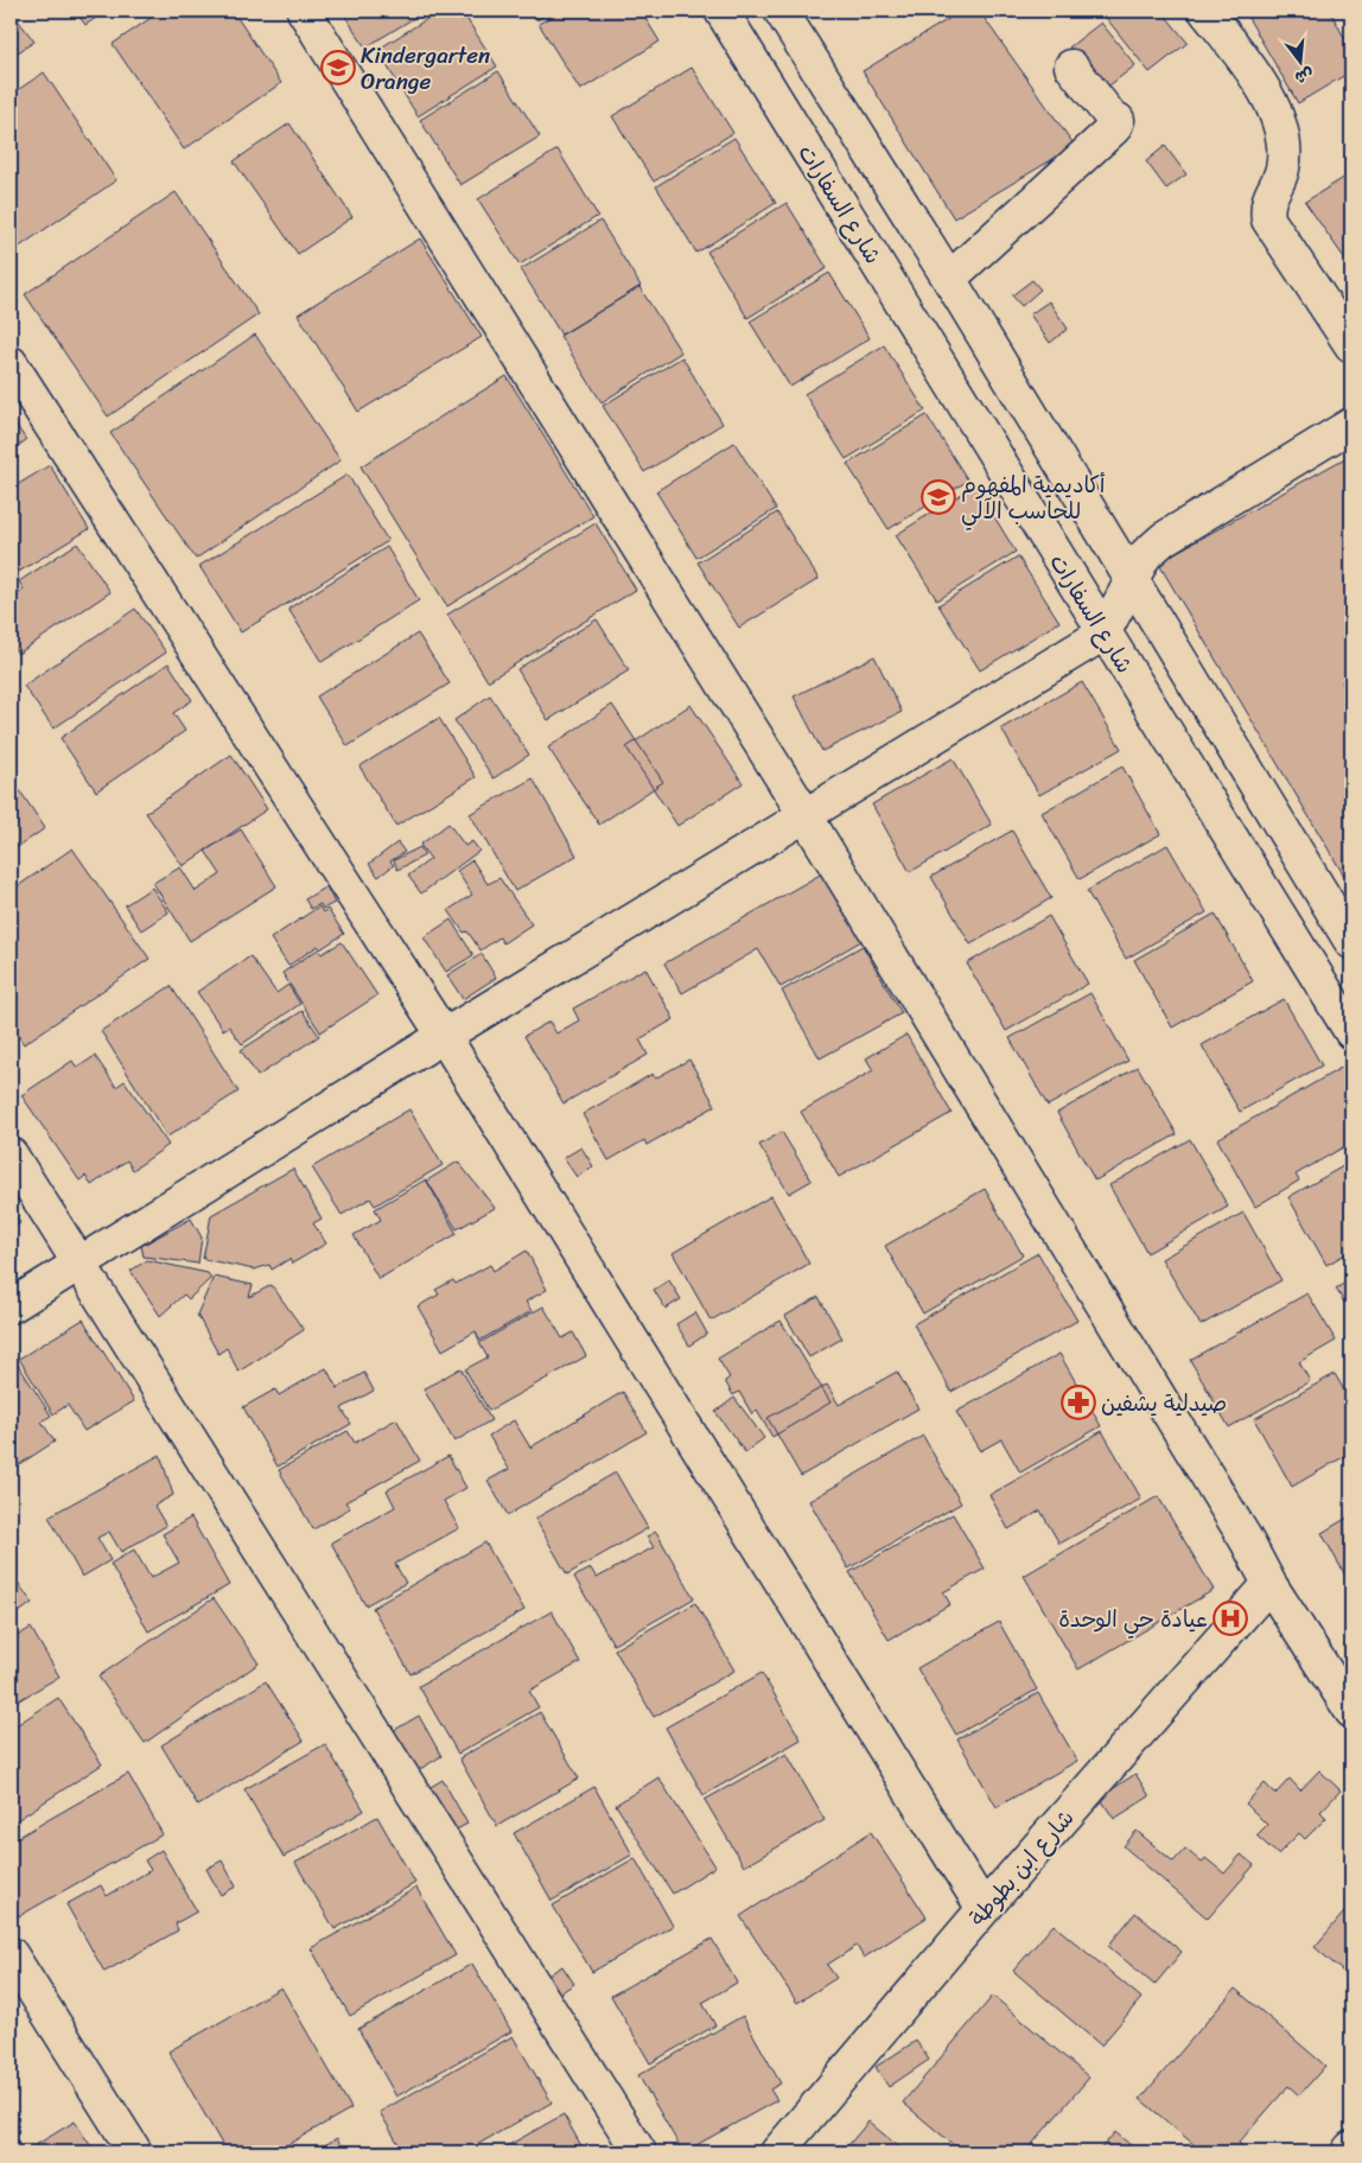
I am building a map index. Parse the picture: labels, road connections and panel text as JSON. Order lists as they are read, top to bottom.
{
  "streets": {
    "street": ["شارع السفارات", "شارع ابن بطوطة"]
  },
  "places": {
    "school or university": ["Kindergarten Orange", "أكاديمية المفهوم للحاسب الآلي"],
    "pharmacy": ["صيدلية يشفين"],
    "hospital": ["عيادة حي الوحدة"]
  },
  "north": "bottom"
}
